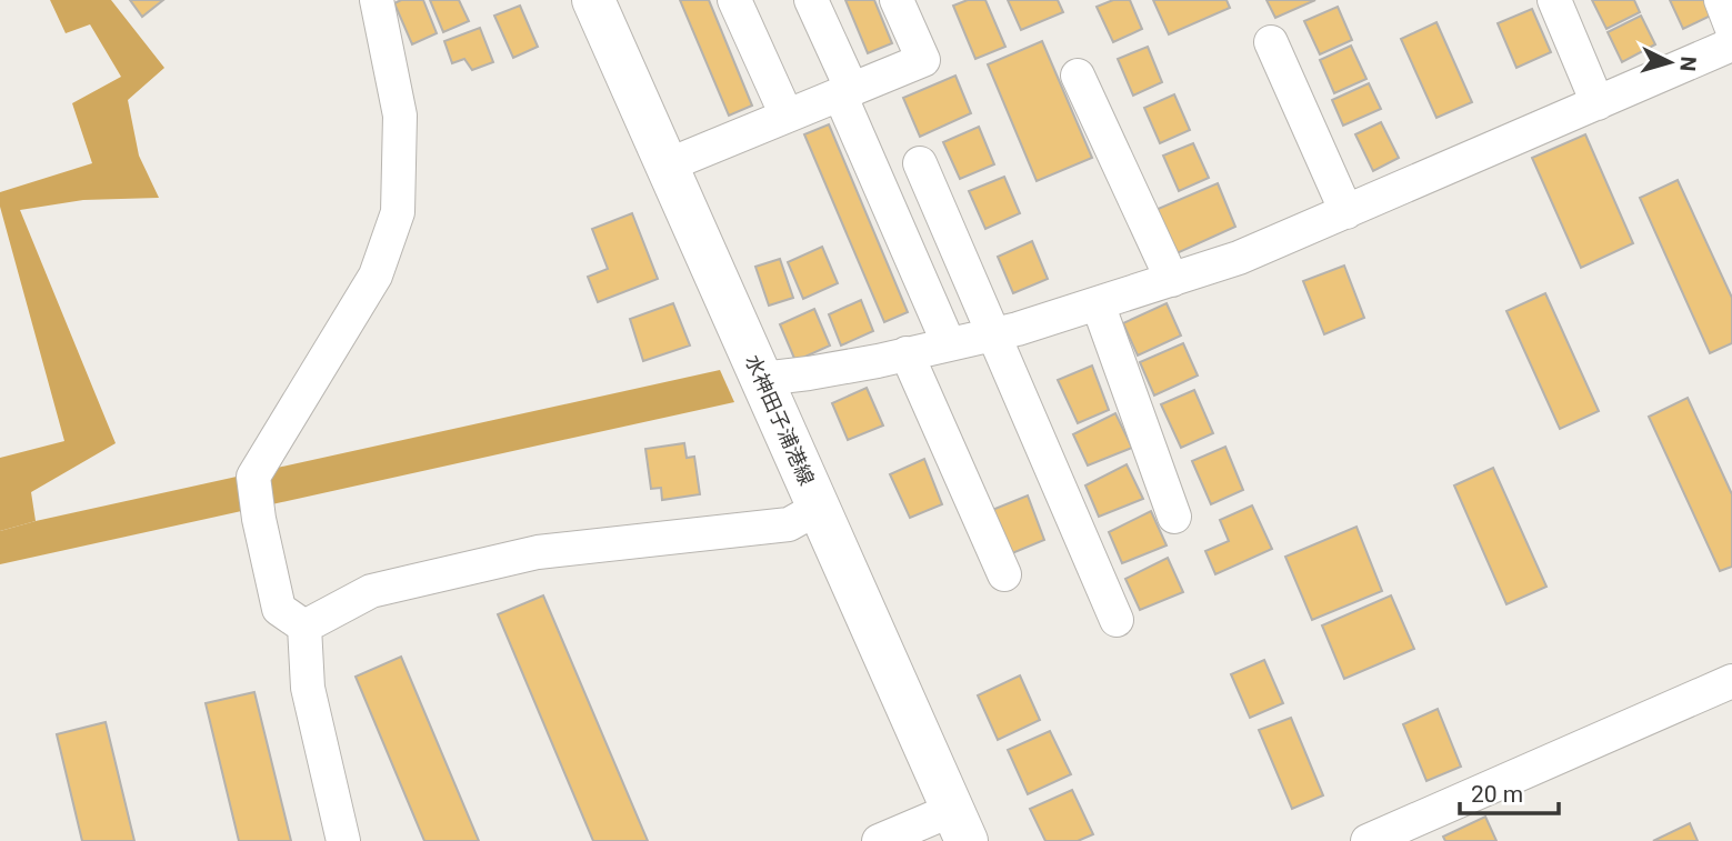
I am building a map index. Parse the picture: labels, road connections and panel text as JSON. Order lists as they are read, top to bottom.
{
  "streets": {
    "main road": ["水神田子浦港線"]
  },
  "scale_bar": "20 m",
  "north": "right"
}
